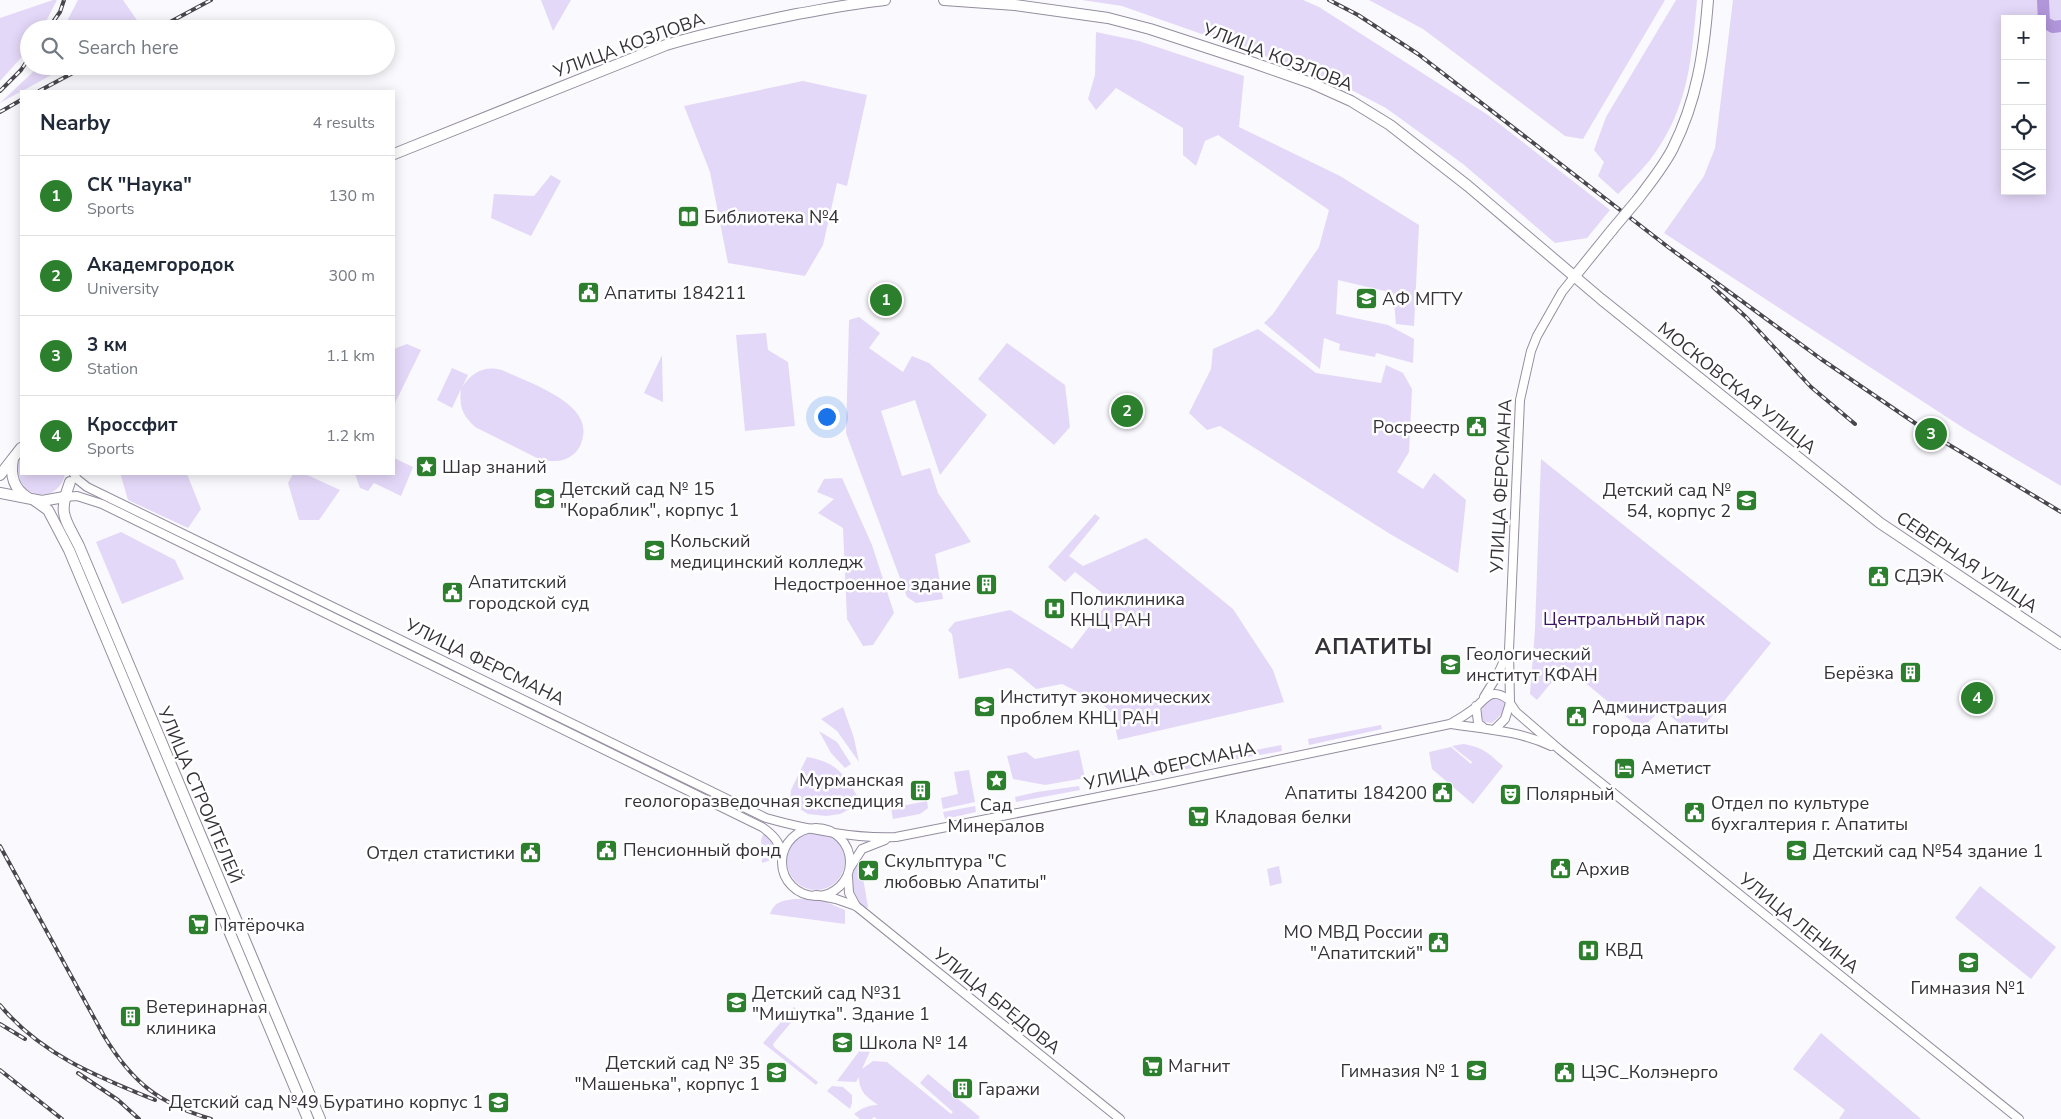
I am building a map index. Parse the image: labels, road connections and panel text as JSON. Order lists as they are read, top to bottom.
{
  "streets": {
    "main road": [
      "УЛИЦА КОЗЛОВА",
      "МОСКОВСКАЯ УЛИЦА",
      "УЛИЦА ФЕРСМАНА",
      "СЕВЕРНАЯ УЛИЦА",
      "УЛИЦА СТРОИТЕЛЕЙ"
    ],
    "street": ["УЛИЦА ЛЕНИНА", "УЛИЦА БРЕДОВА"]
  },
  "crossings": [
    ["УЛИЦА КОЗЛОВА", "МОСКОВСКАЯ УЛИЦА"],
    ["УЛИЦА КОЗЛОВА", "УЛИЦА ФЕРСМАНА"],
    ["МОСКОВСКАЯ УЛИЦА", "УЛИЦА ФЕРСМАНА"],
    ["МОСКОВСКАЯ УЛИЦА", "СЕВЕРНАЯ УЛИЦА"],
    ["УЛИЦА ФЕРСМАНА", "УЛИЦА СТРОИТЕЛЕЙ"],
    ["УЛИЦА ФЕРСМАНА", "УЛИЦА ЛЕНИНА"]
  ],
  "districts": ["АПАТИТЫ"],
  "parks": ["Центральный парк"],
  "places": {
    "library": ["Библиотека №4"],
    "public building": [
      "Апатиты 184211",
      "Росреестр",
      "СДЭК",
      "Апатитский городской суд",
      "Администрация города Апатиты",
      "Апатиты 184200",
      "Отдел по культуре бухгалтерия г. Апатиты",
      "Пенсионный фонд",
      "Отдел статистики",
      "Архив",
      "МО МВД России \"Апатитский\"",
      "ЦЭС_Колэнерго"
    ],
    "school or university": [
      "АФ МГТУ",
      "Детский сад № 15 \"Кораблик\", корпус 1",
      "Детский сад № 54, корпус 2",
      "Кольский медицинский колледж",
      "Геологический институт КФАН",
      "Институт экономических проблем КНЦ РАН",
      "Детский сад №54 здание 1",
      "Гимназия №1",
      "Детский сад №31 \"Мишутка\". Здание 1",
      "Школа № 14",
      "Гимназия № 1",
      "Детский сад № 35 \"Машенька\", корпус 1",
      "Детский сад №49 Буратино корпус 1"
    ],
    "place": ["Шар знаний", "Сад Минералов", "Скульптура \"С любовью Апатиты\""],
    "building": [
      "Недостроенное здание",
      "Берёзка",
      "Мурманская геологоразведочная экспедиция",
      "Ветеринарная клиника",
      "Гаражи"
    ],
    "hospital": ["Поликлиника КНЦ РАН", "КВД"],
    "hotel": ["Аметист"],
    "theatre": ["Полярный"],
    "supermarket": ["Кладовая белки", "Пятёрочка", "Магнит"]
  },
  "page": {
    "map_buttons": ["+", "−"],
    "search": "Search here",
    "heading": ["Nearby", "4 results"],
    "list": [
      {
        "mark": "1",
        "name": "СК \"Наука\"",
        "note": "Sports",
        "value": "130 m"
      },
      {
        "mark": "2",
        "name": "Академгородок",
        "note": "University",
        "value": "300 m"
      },
      {
        "mark": "3",
        "name": "3 км",
        "note": "Station",
        "value": "1.1 km"
      },
      {
        "mark": "4",
        "name": "Кроссфит",
        "note": "Sports",
        "value": "1.2 km"
      }
    ],
    "pins": [
      "1",
      "2",
      "3",
      "4"
    ]
  }
}
